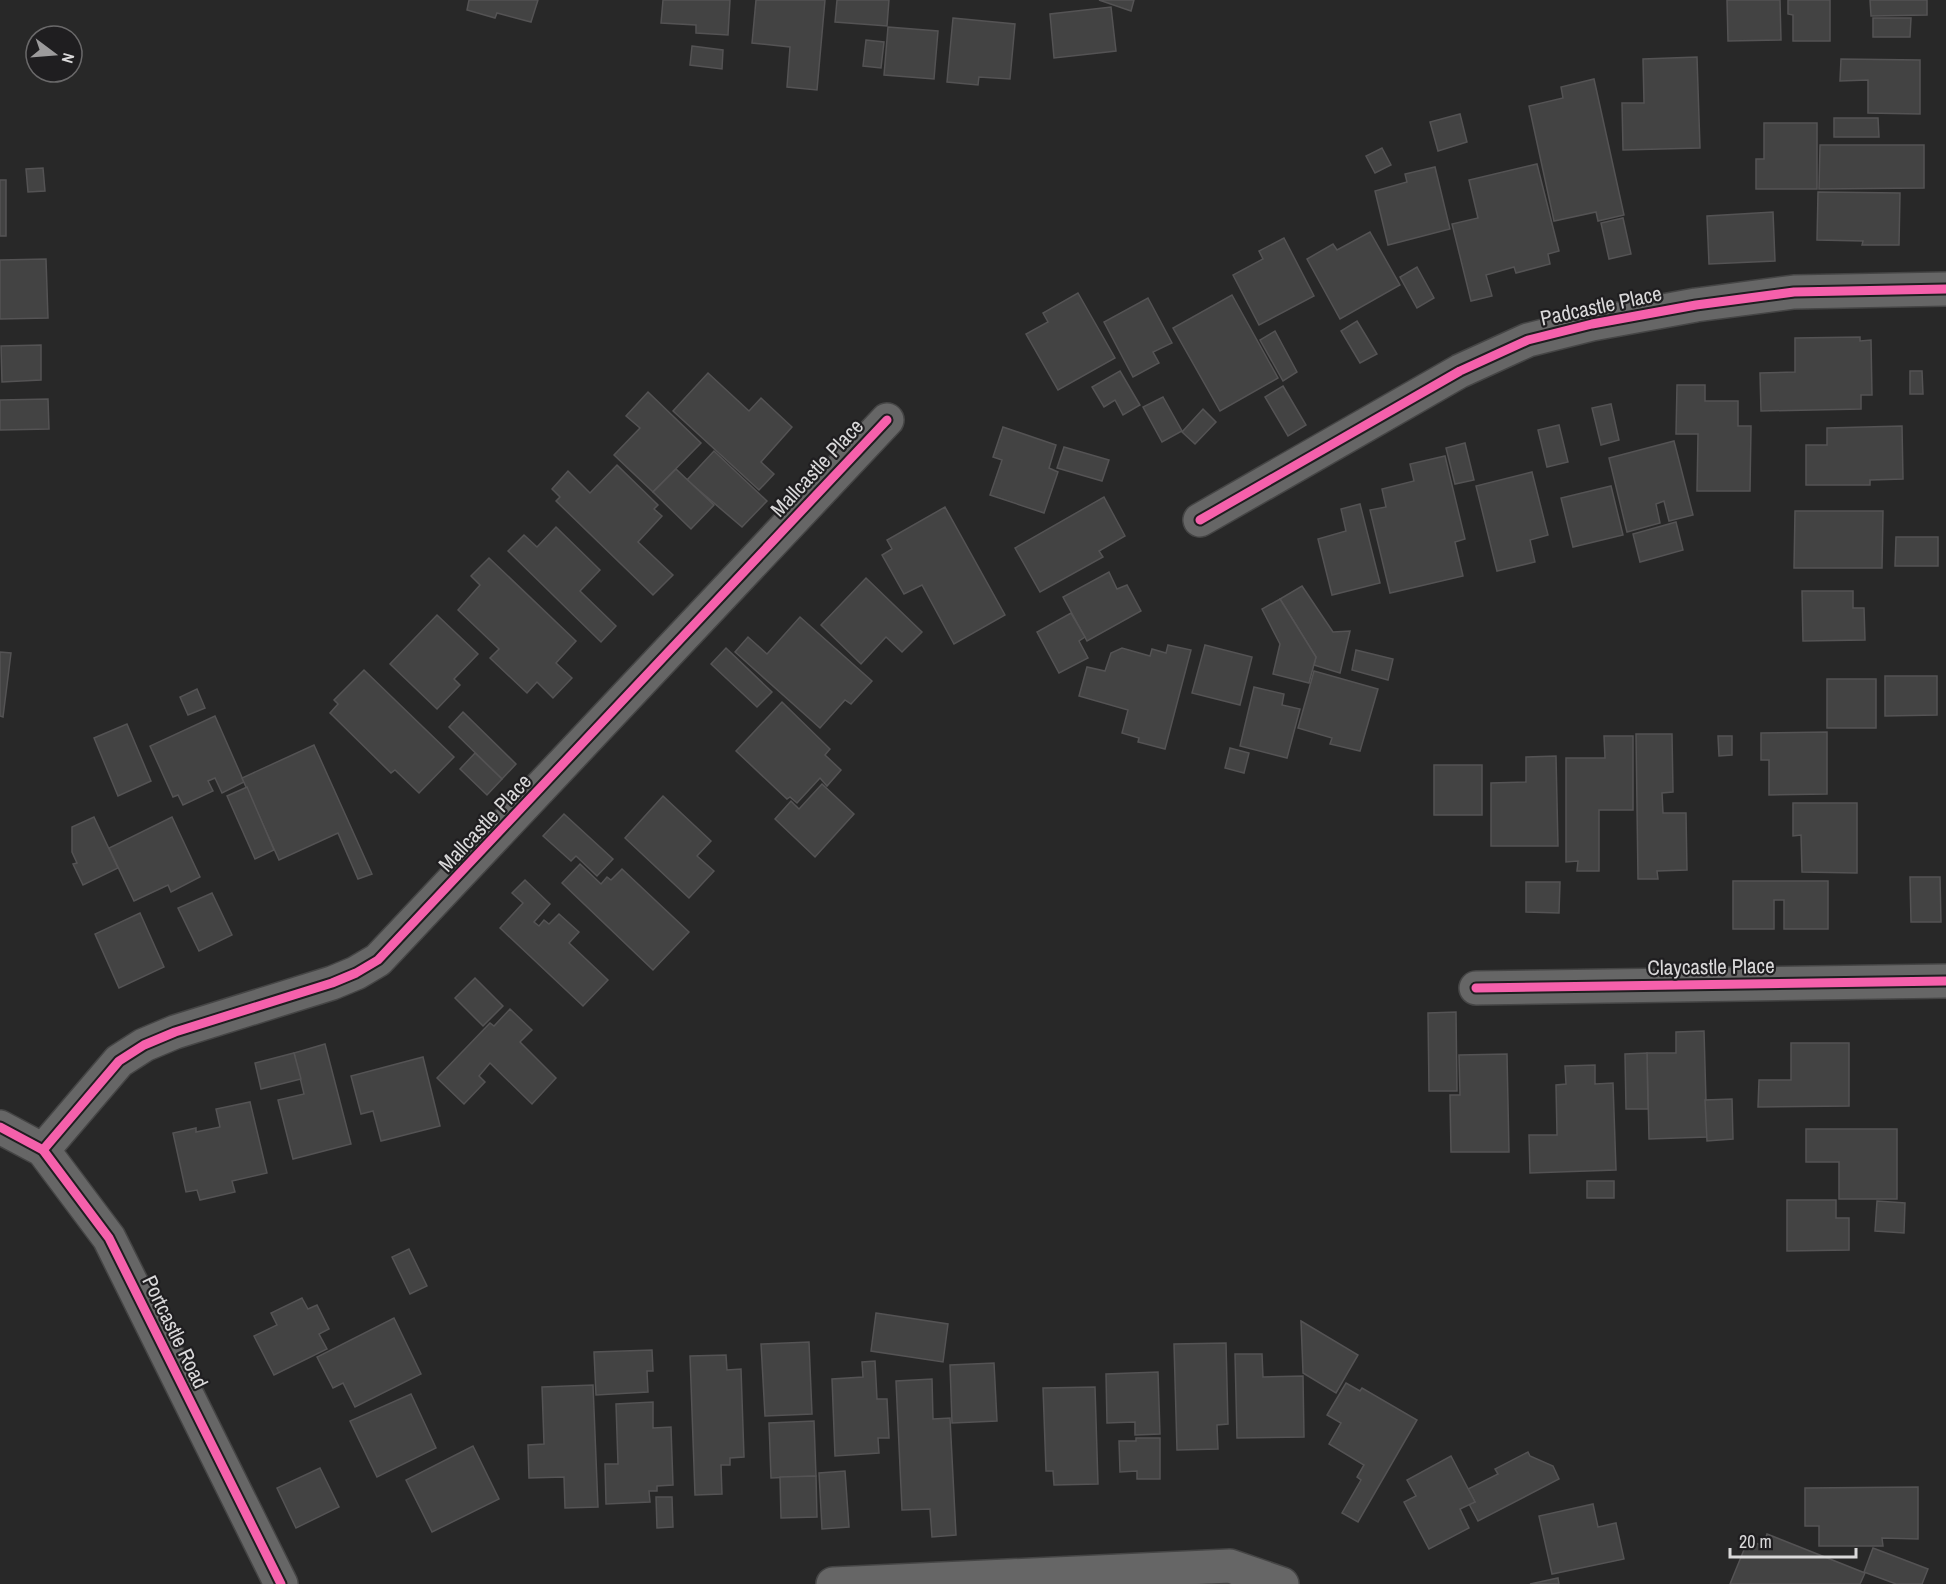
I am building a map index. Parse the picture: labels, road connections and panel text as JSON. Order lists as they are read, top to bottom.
{
  "streets": {
    "street": [
      "Padcastle Place",
      "Mallcastle Place",
      "Claycastle Place",
      "Portcastle Road"
    ]
  },
  "crossings": [
    ["Mallcastle Place", "Portcastle Road"]
  ],
  "scale_bar": "20 m",
  "north": "right"
}
